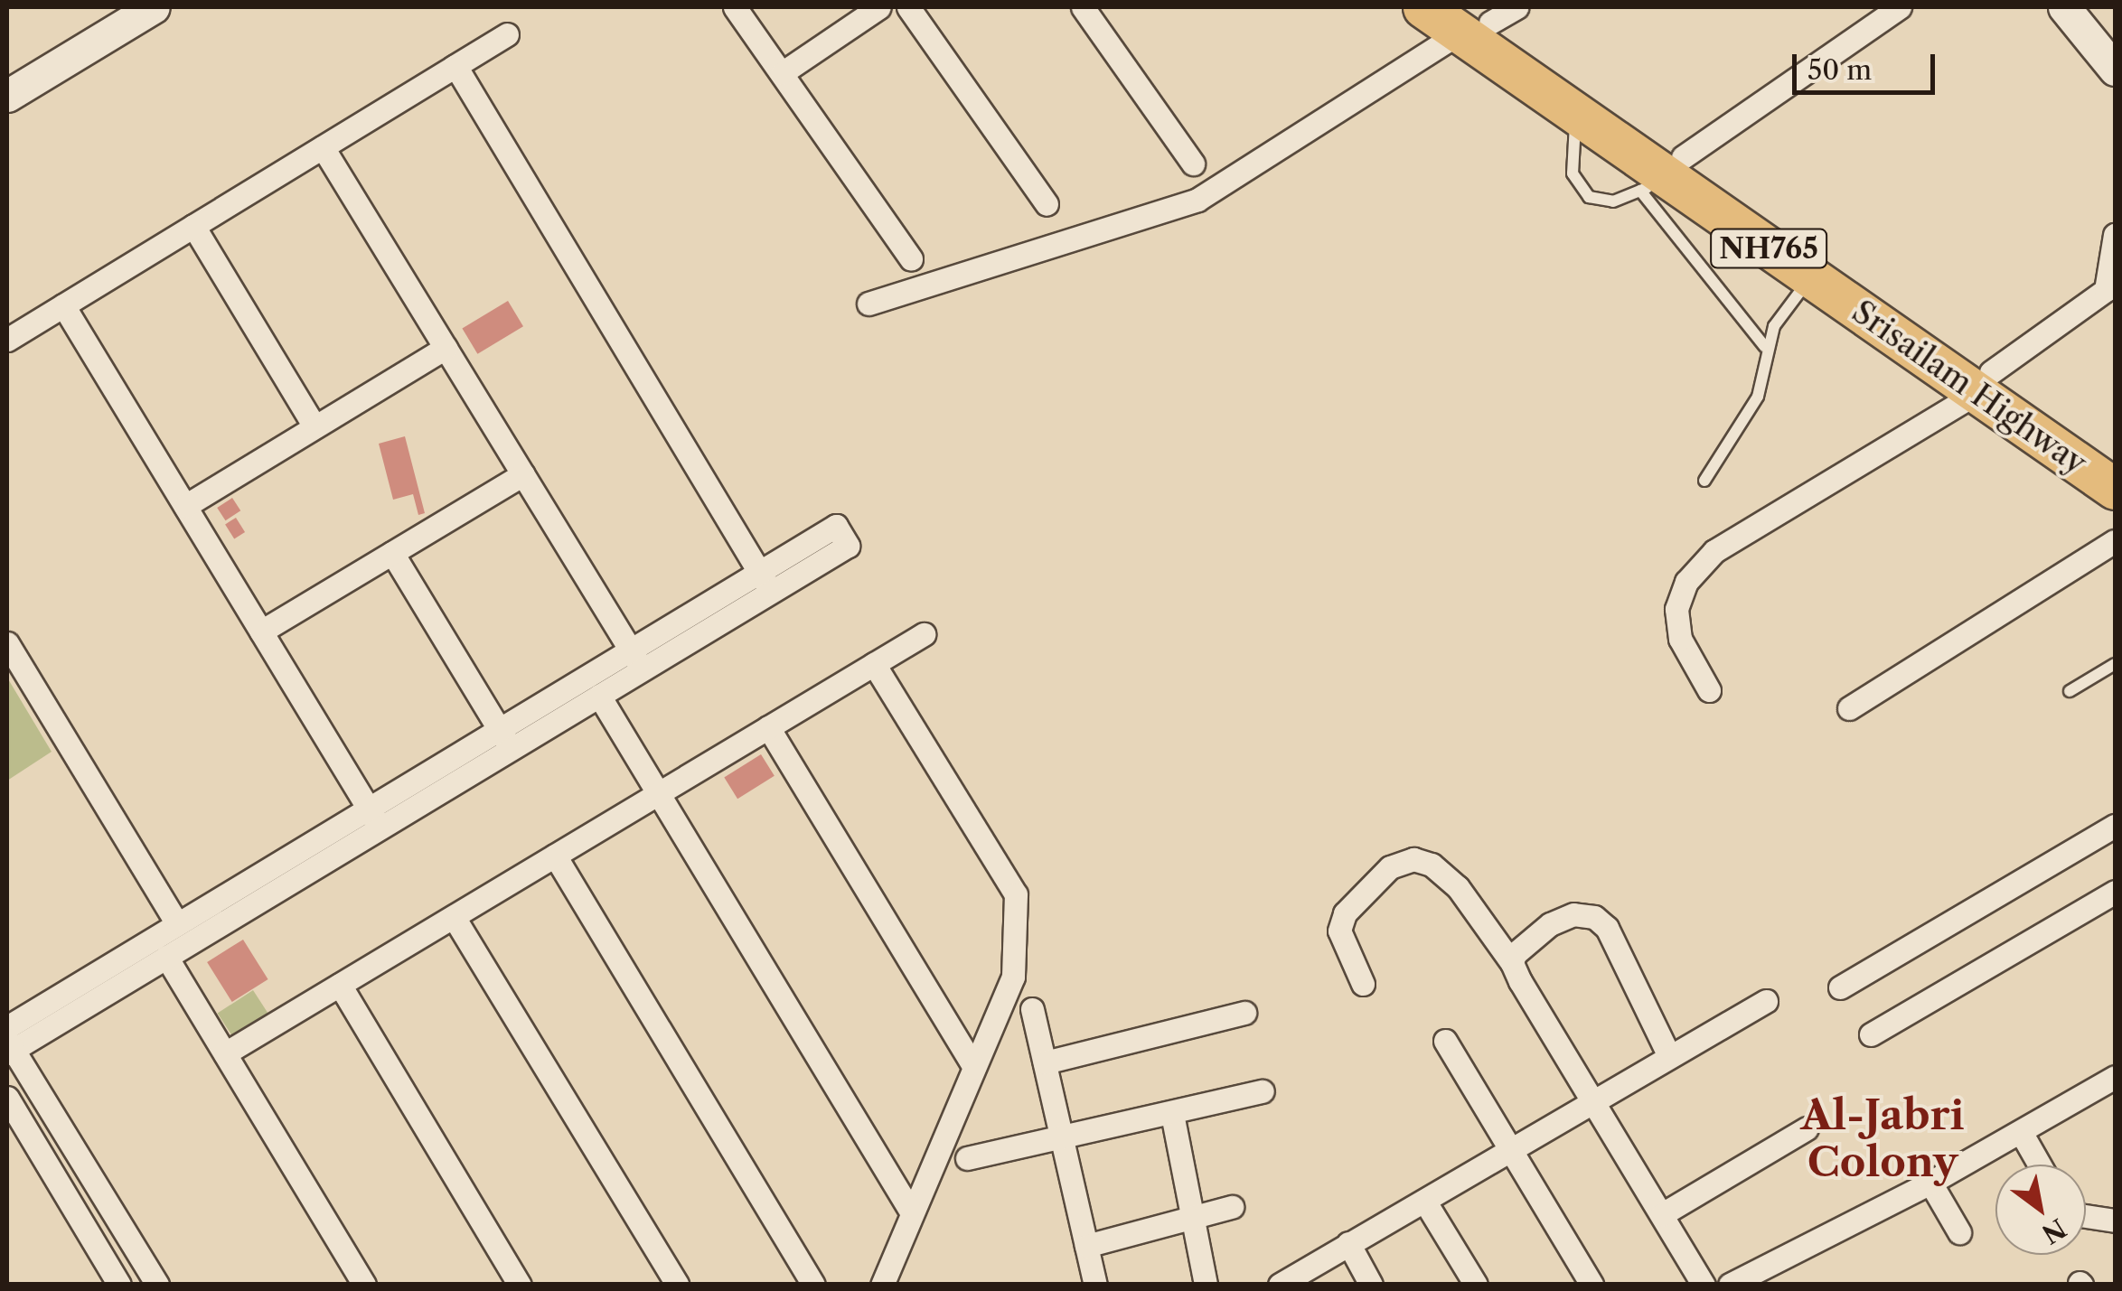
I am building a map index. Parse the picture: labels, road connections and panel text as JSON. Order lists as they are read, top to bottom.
{
  "streets": {
    "highway": ["NH765", "Srisailam Highway"]
  },
  "districts": ["Al-Jabri Colony"],
  "scale_bar": "50 m",
  "north": "bottom right"
}
